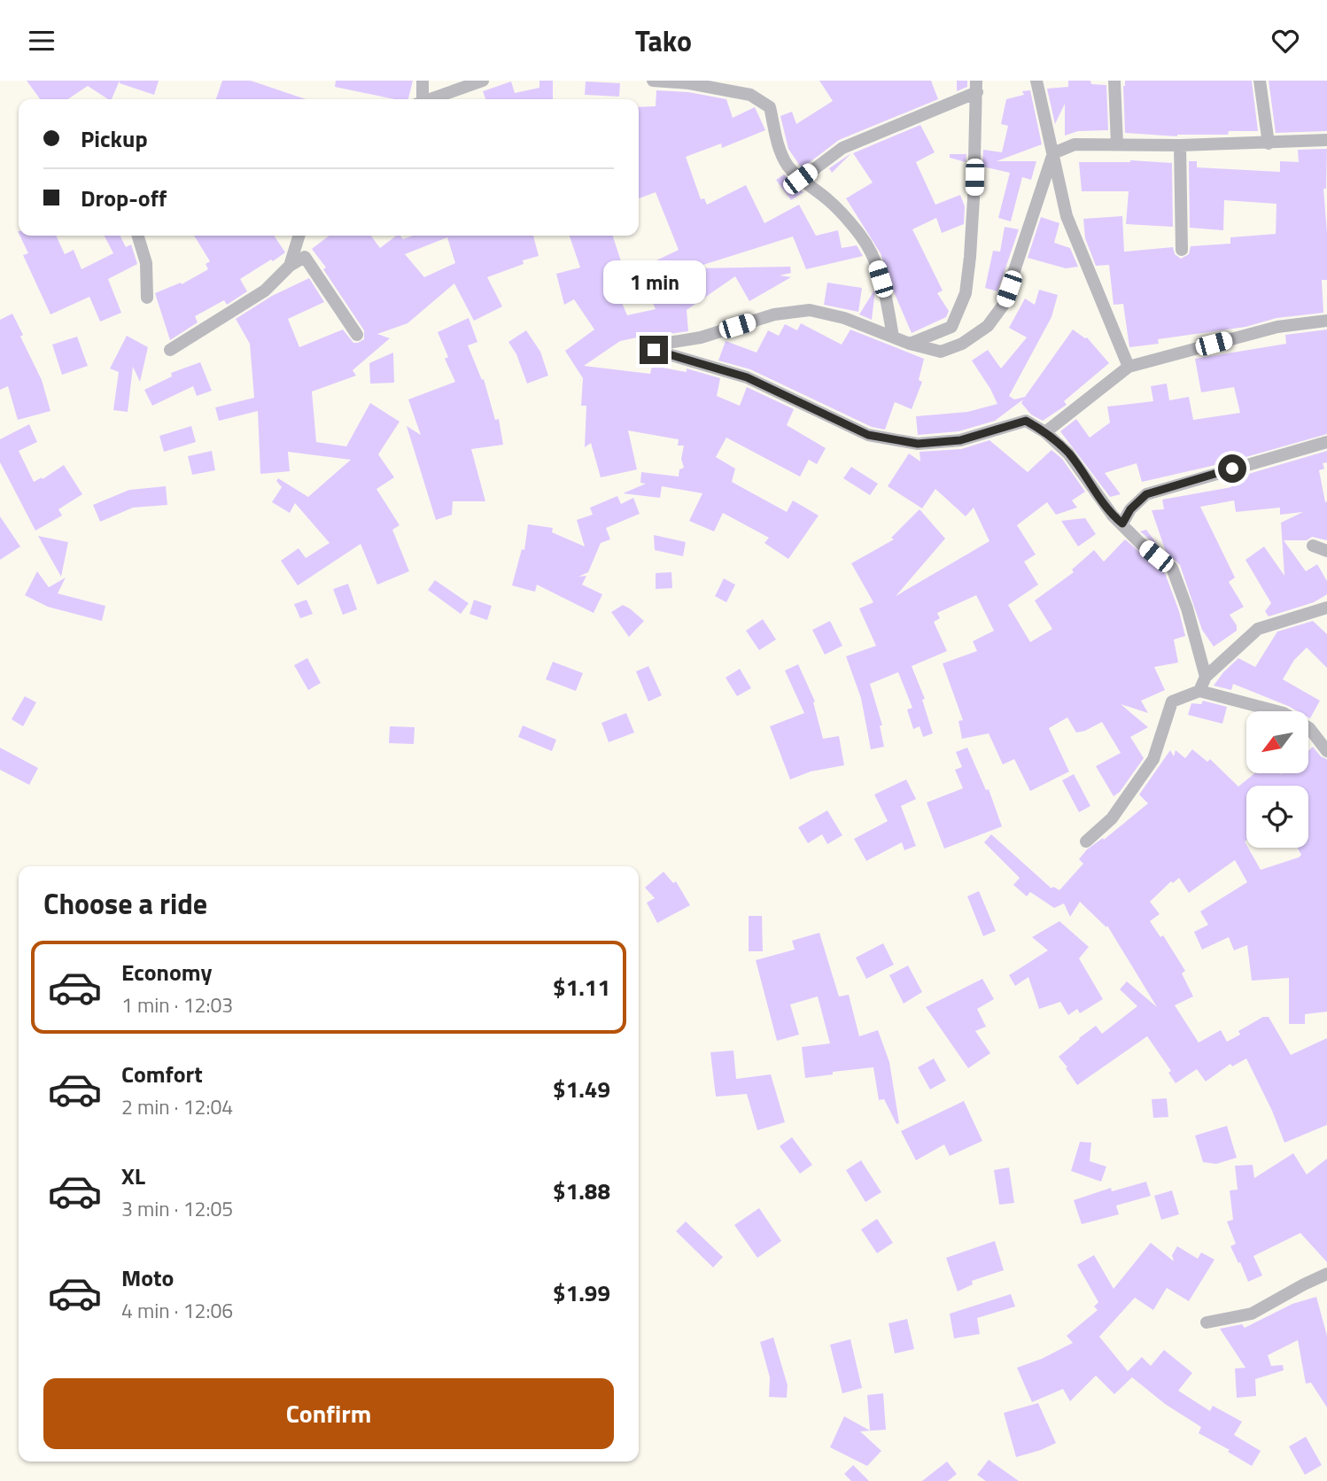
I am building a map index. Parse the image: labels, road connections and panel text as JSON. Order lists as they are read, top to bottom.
{
  "north": "bottom left",
  "page": {
    "header": "Tako",
    "banner": ["Pickup", "Drop-off"],
    "bubble": "1 min",
    "heading": "Choose a ride",
    "list": [
      {
        "name": "Economy",
        "note": "1 min · 12:03",
        "value": "$1.11"
      },
      {
        "name": "Comfort",
        "note": "2 min · 12:04",
        "value": "$1.49"
      },
      {
        "name": "XL",
        "note": "3 min · 12:05",
        "value": "$1.88"
      },
      {
        "name": "Moto",
        "note": "4 min · 12:06",
        "value": "$1.99"
      }
    ],
    "buttons": "Confirm"
  }
}
